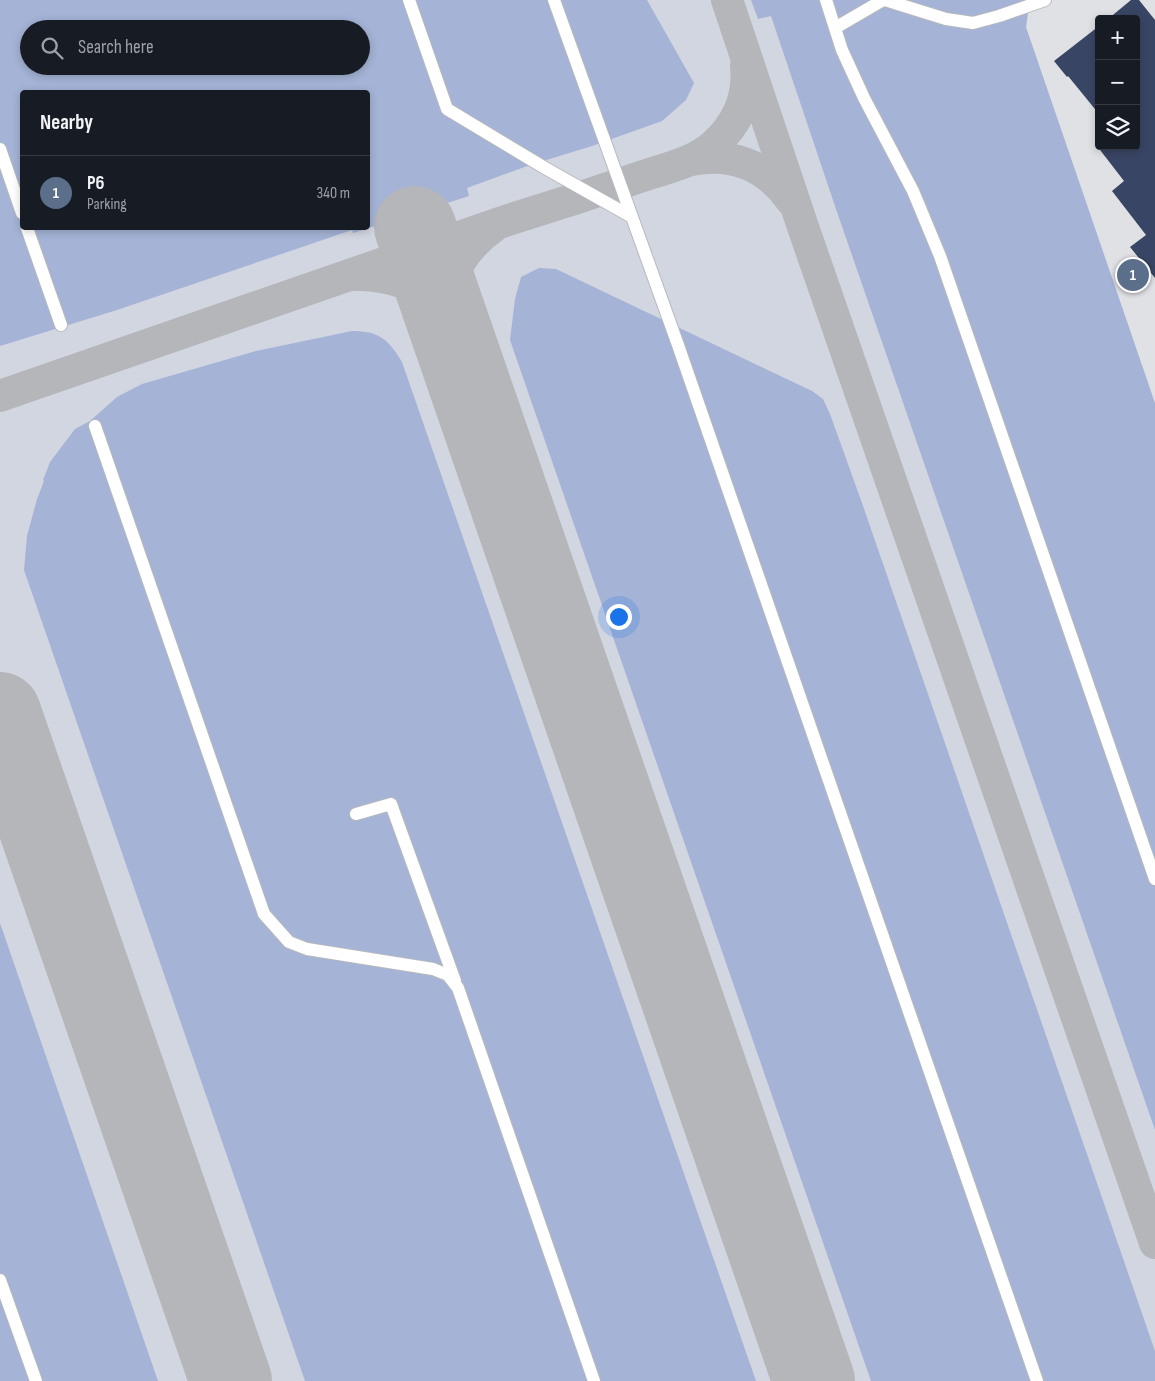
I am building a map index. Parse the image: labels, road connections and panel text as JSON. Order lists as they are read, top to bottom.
{
  "page": {
    "map_buttons": ["+", "−"],
    "search": "Search here",
    "heading": "Nearby",
    "list": [
      {
        "mark": "1",
        "name": "P6",
        "note": "Parking",
        "value": "340 m"
      }
    ],
    "pins": "1"
  }
}
